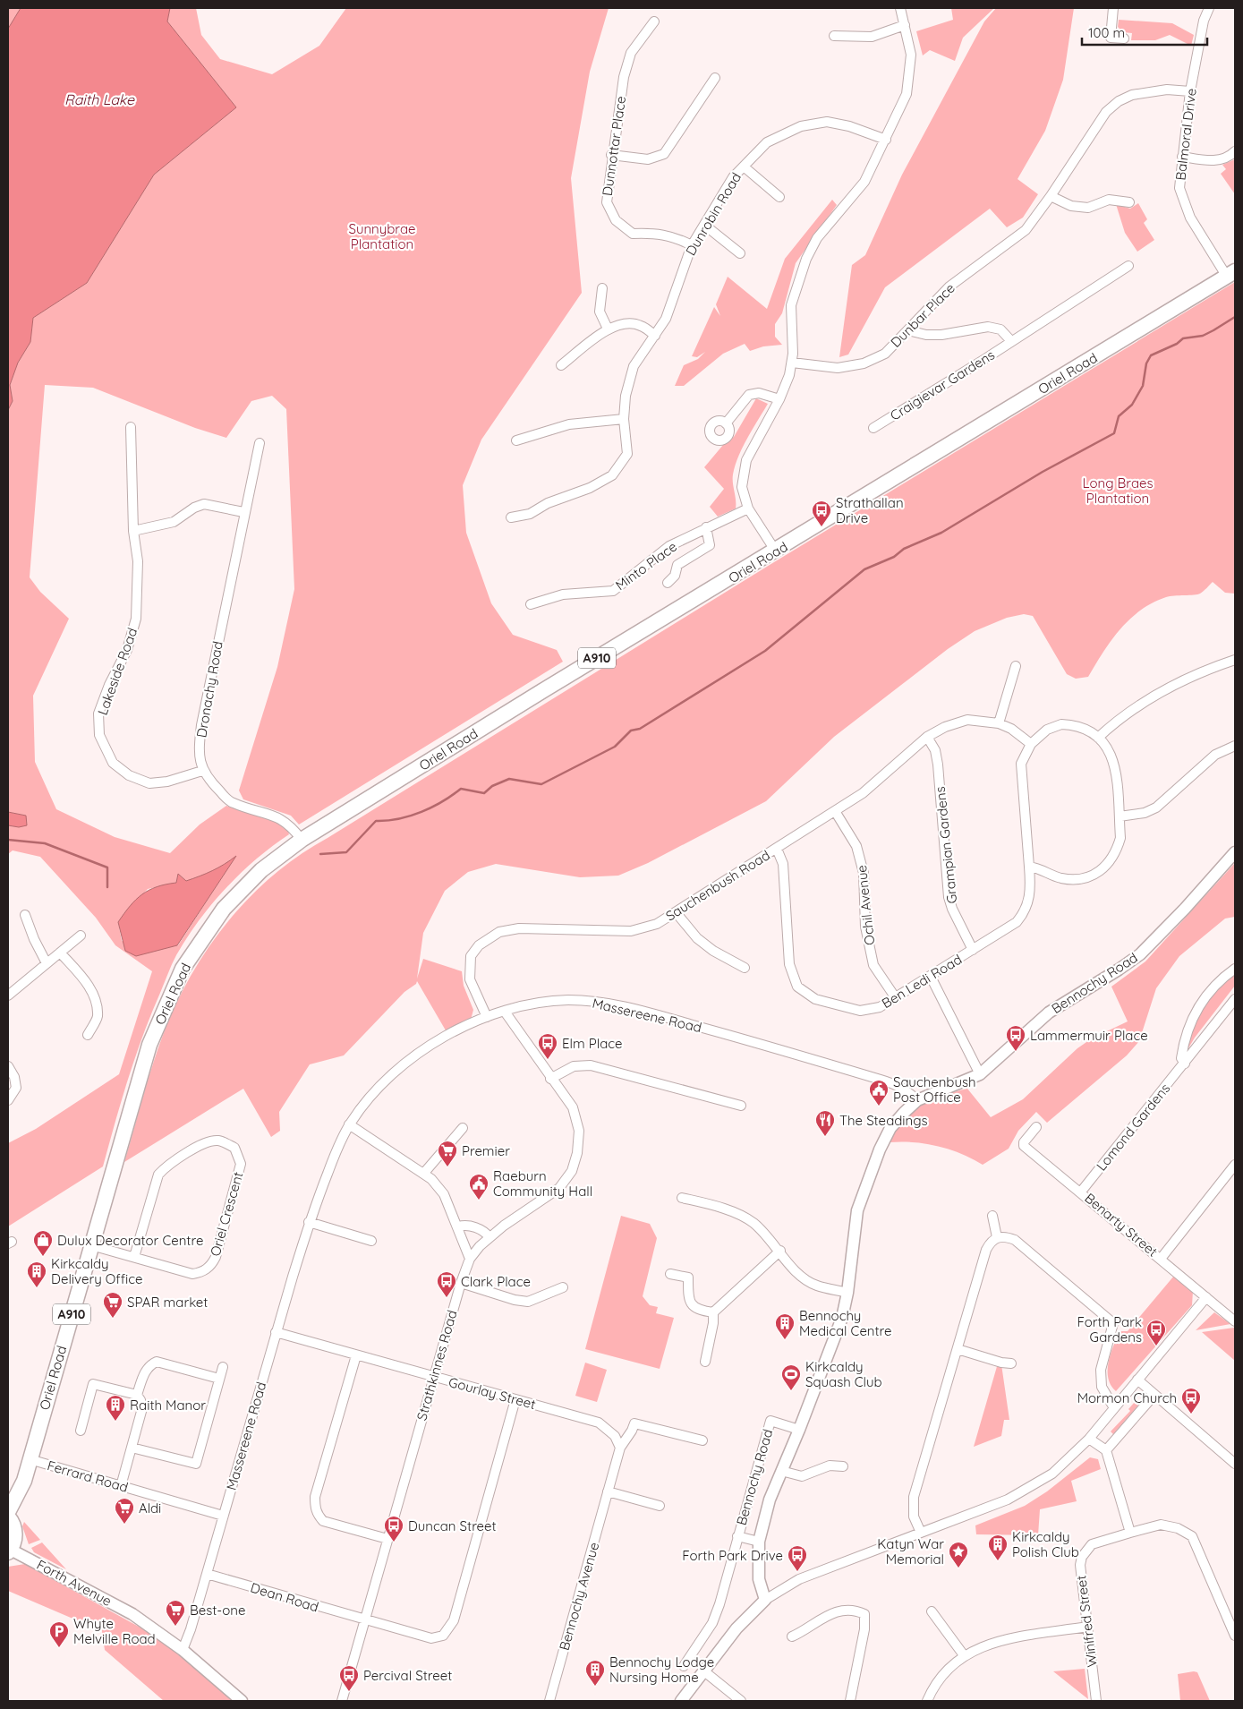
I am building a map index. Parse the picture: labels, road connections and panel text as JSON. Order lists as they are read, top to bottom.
{
  "streets": {
    "main road": ["Oriel Road", "A910"],
    "street": [
      "Balmoral Drive",
      "Dunnottar Place",
      "Dunrobin Road",
      "Dunbar Place",
      "Craigievar Gardens",
      "Minto Place",
      "Lakeside Road",
      "Dronachy Road",
      "Grampian Gardens",
      "Sauchenbush Road",
      "Ochil Avenue",
      "Ben Ledi Road",
      "Bennochy Road",
      "Massereene Road",
      "Lomond Gardens",
      "Oriel Crescent",
      "Benarty Street",
      "Strathkinnes Road",
      "Gourlay Street",
      "Ferrard Road",
      "Forth Avenue",
      "Bennochy Avenue",
      "Dean Road",
      "Winifred Street"
    ]
  },
  "crossings": [
    ["Balmoral Drive", "Dunbar Place"],
    ["Balmoral Drive", "Oriel Road"],
    ["Dunnottar Place", "Dunrobin Road"],
    ["Dunbar Place", "Craigievar Gardens"],
    ["Oriel Road", "Oriel Crescent"],
    ["Oriel Road", "Ferrard Road"],
    ["Lakeside Road", "Dronachy Road"],
    ["Grampian Gardens", "Sauchenbush Road"],
    ["Grampian Gardens", "Ben Ledi Road"],
    ["Sauchenbush Road", "Ochil Avenue"],
    ["Sauchenbush Road", "Ben Ledi Road"],
    ["Sauchenbush Road", "Massereene Road"],
    ["Ochil Avenue", "Ben Ledi Road"],
    ["Bennochy Road", "Massereene Road"],
    ["Massereene Road", "Strathkinnes Road"],
    ["Massereene Road", "Gourlay Street"],
    ["Massereene Road", "Ferrard Road"],
    ["Massereene Road", "Forth Avenue"],
    ["Massereene Road", "Dean Road"],
    ["Lomond Gardens", "Benarty Street"],
    ["Strathkinnes Road", "Gourlay Street"],
    ["Strathkinnes Road", "Dean Road"],
    ["Gourlay Street", "Bennochy Avenue"]
  ],
  "water": ["Raith Lake"],
  "parks": ["Sunnybrae Plantation", "Long Braes Plantation"],
  "places": {
    "bus stop": [
      "Strathallan Drive",
      "Lammermuir Place",
      "Elm Place",
      "Clark Place",
      "Forth Park Gardens",
      "Mormon Church",
      "Duncan Street",
      "Forth Park Drive",
      "Percival Street"
    ],
    "public building": ["Sauchenbush Post Office", "Raeburn Community Hall"],
    "restaurant": ["The Steadings"],
    "supermarket": [
      "Premier",
      "SPAR market",
      "Aldi",
      "Best-one"
    ],
    "shop": ["Dulux Decorator Centre"],
    "building": [
      "Kirkcaldy Delivery Office",
      "Bennochy Medical Centre",
      "Raith Manor",
      "Kirkcaldy Polish Club",
      "Bennochy Lodge Nursing Home"
    ],
    "sports": ["Kirkcaldy Squash Club"],
    "place": ["Katyn War Memorial"],
    "parking": ["Whyte Melville Road"]
  },
  "scale_bar": "100 m"
}
